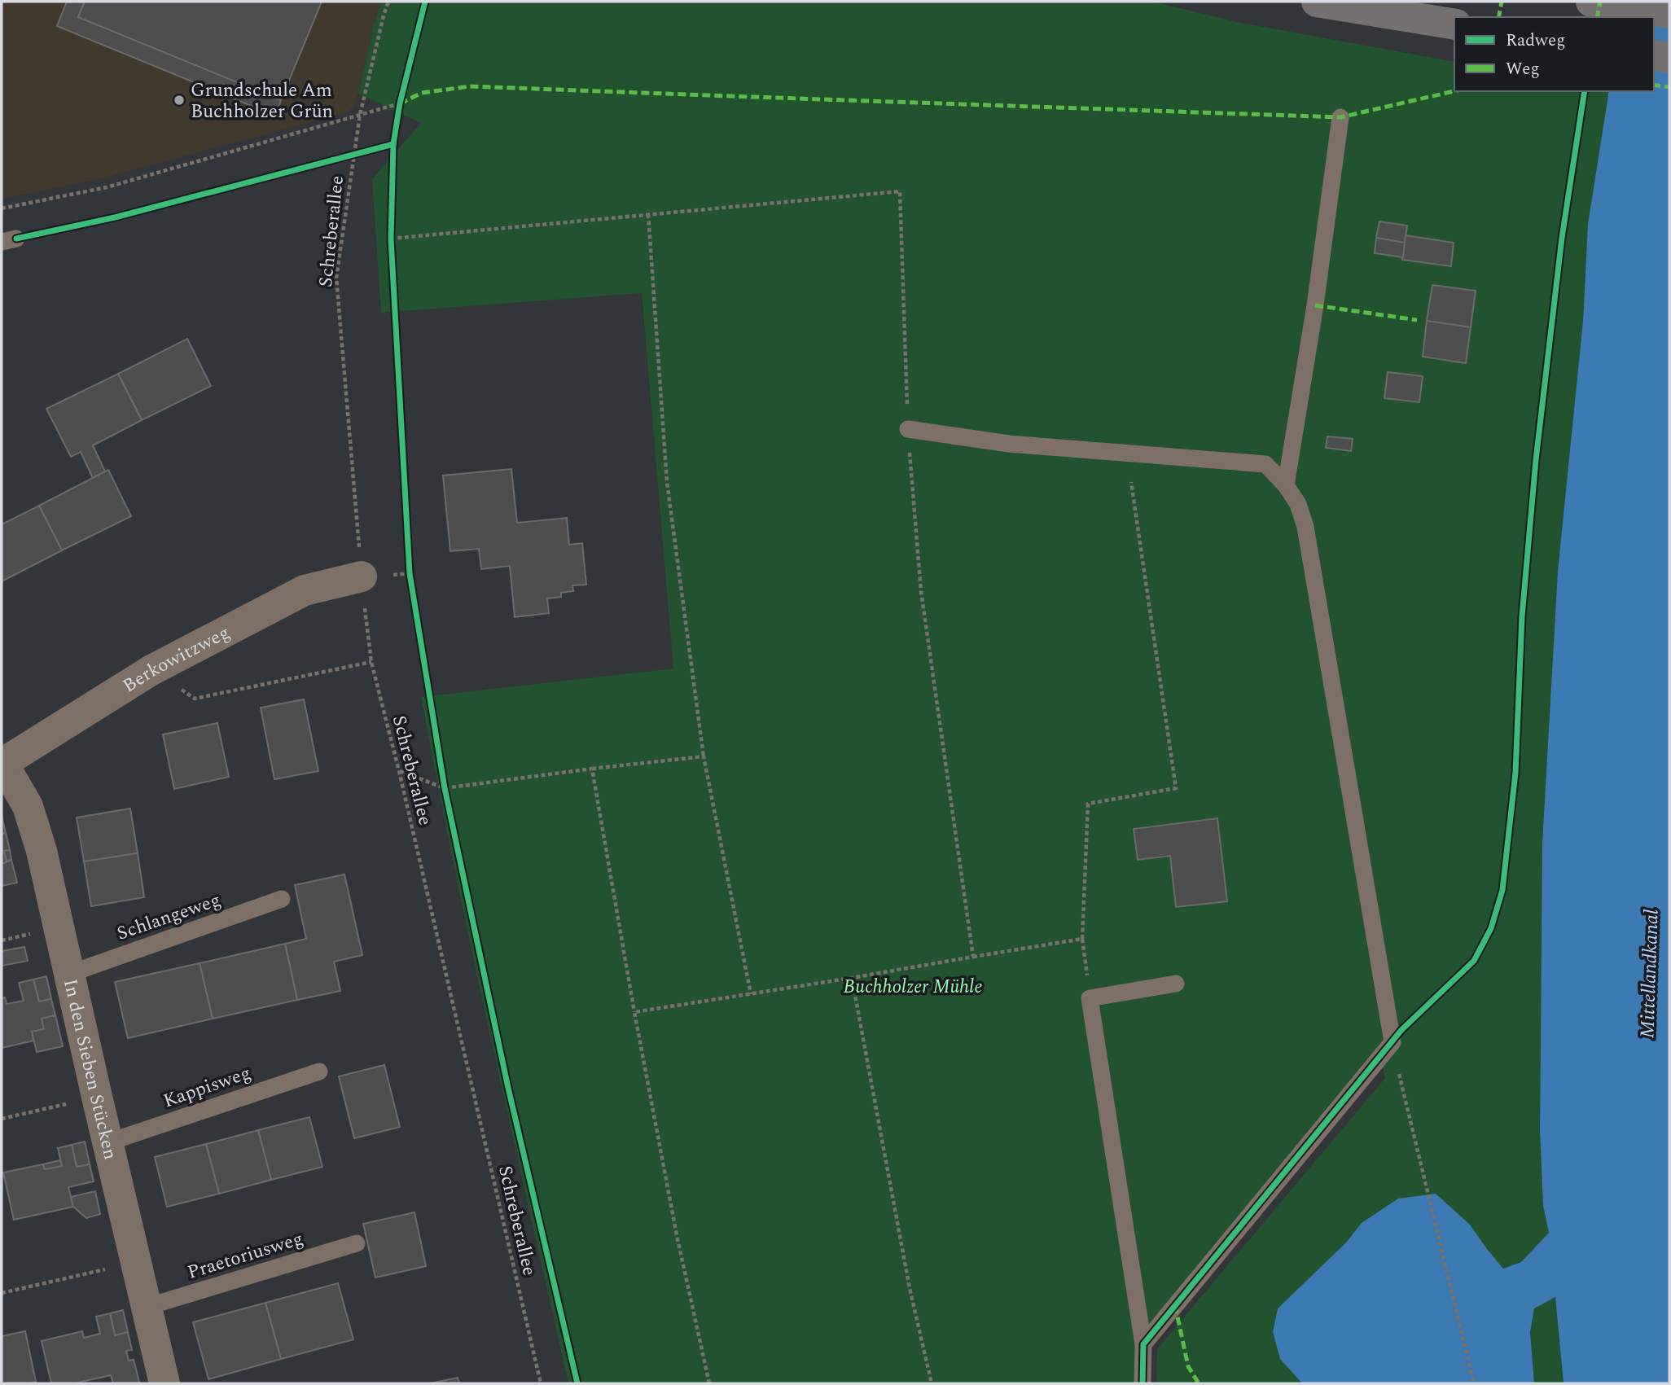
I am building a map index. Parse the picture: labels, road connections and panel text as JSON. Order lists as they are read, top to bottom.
{
  "streets": {
    "street": ["Berkowitzweg", "In den Sieben Stücken"],
    "lane": ["Schlangeweg", "Kappisweg", "Praetoriusweg"],
    "cycle path": ["Schreberallee"]
  },
  "crossings": [
    ["Schreberallee", "Berkowitzweg"],
    ["Berkowitzweg", "In den Sieben Stücken"],
    ["Schlangeweg", "In den Sieben Stücken"],
    ["In den Sieben Stücken", "Kappisweg"],
    ["In den Sieben Stücken", "Praetoriusweg"]
  ],
  "water": ["Mittellandkanal"],
  "parks": ["Buchholzer Mühle"],
  "places": ["Grundschule Am Buchholzer Grün"],
  "legend": ["Radweg", "Weg"]
}
